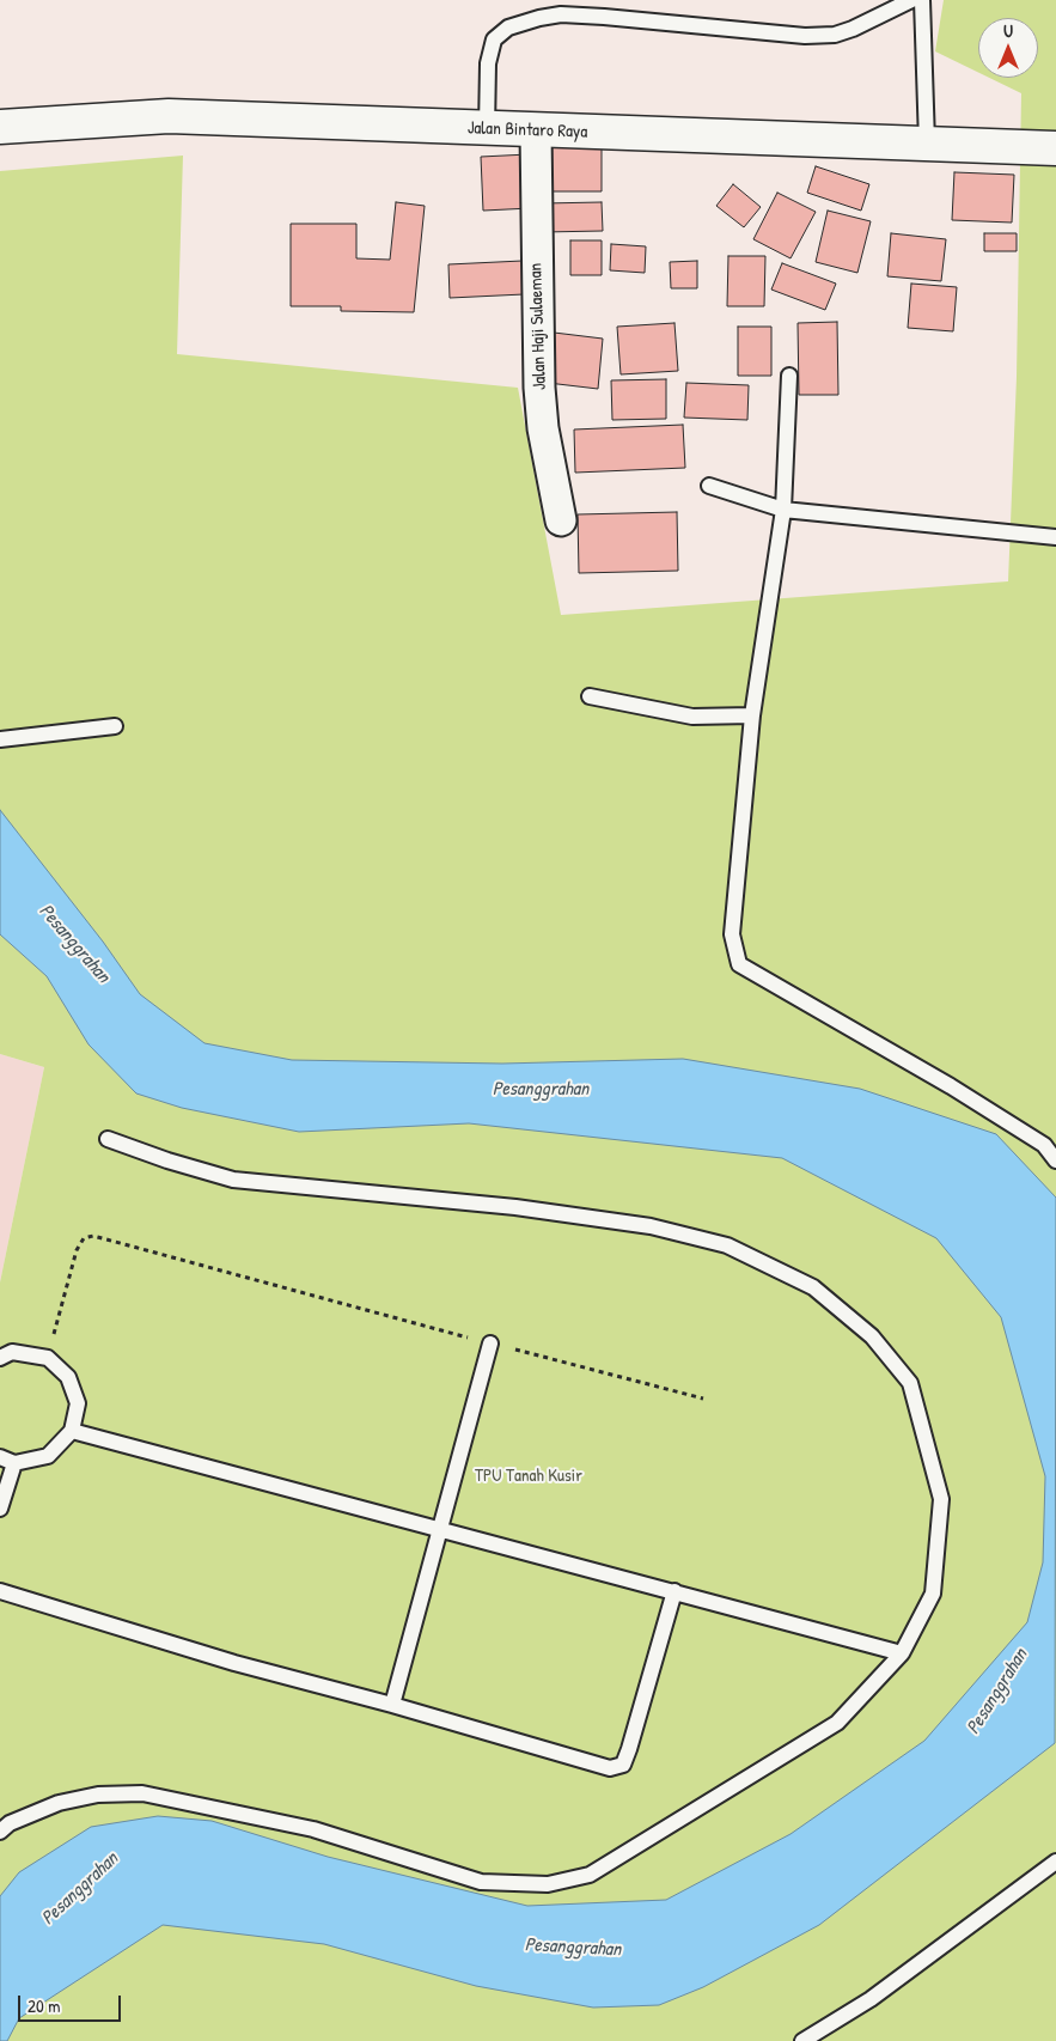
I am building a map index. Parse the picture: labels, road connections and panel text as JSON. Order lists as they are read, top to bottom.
{
  "streets": {
    "main road": ["Jalan Bintaro Raya"],
    "street": ["Jalan Haji Sulaeman"]
  },
  "crossings": [
    ["Jalan Bintaro Raya", "Jalan Haji Sulaeman"]
  ],
  "water": ["Pesanggrahan"],
  "parks": ["TPU Tanah Kusir"],
  "scale_bar": "20 m",
  "north": "top"
}
